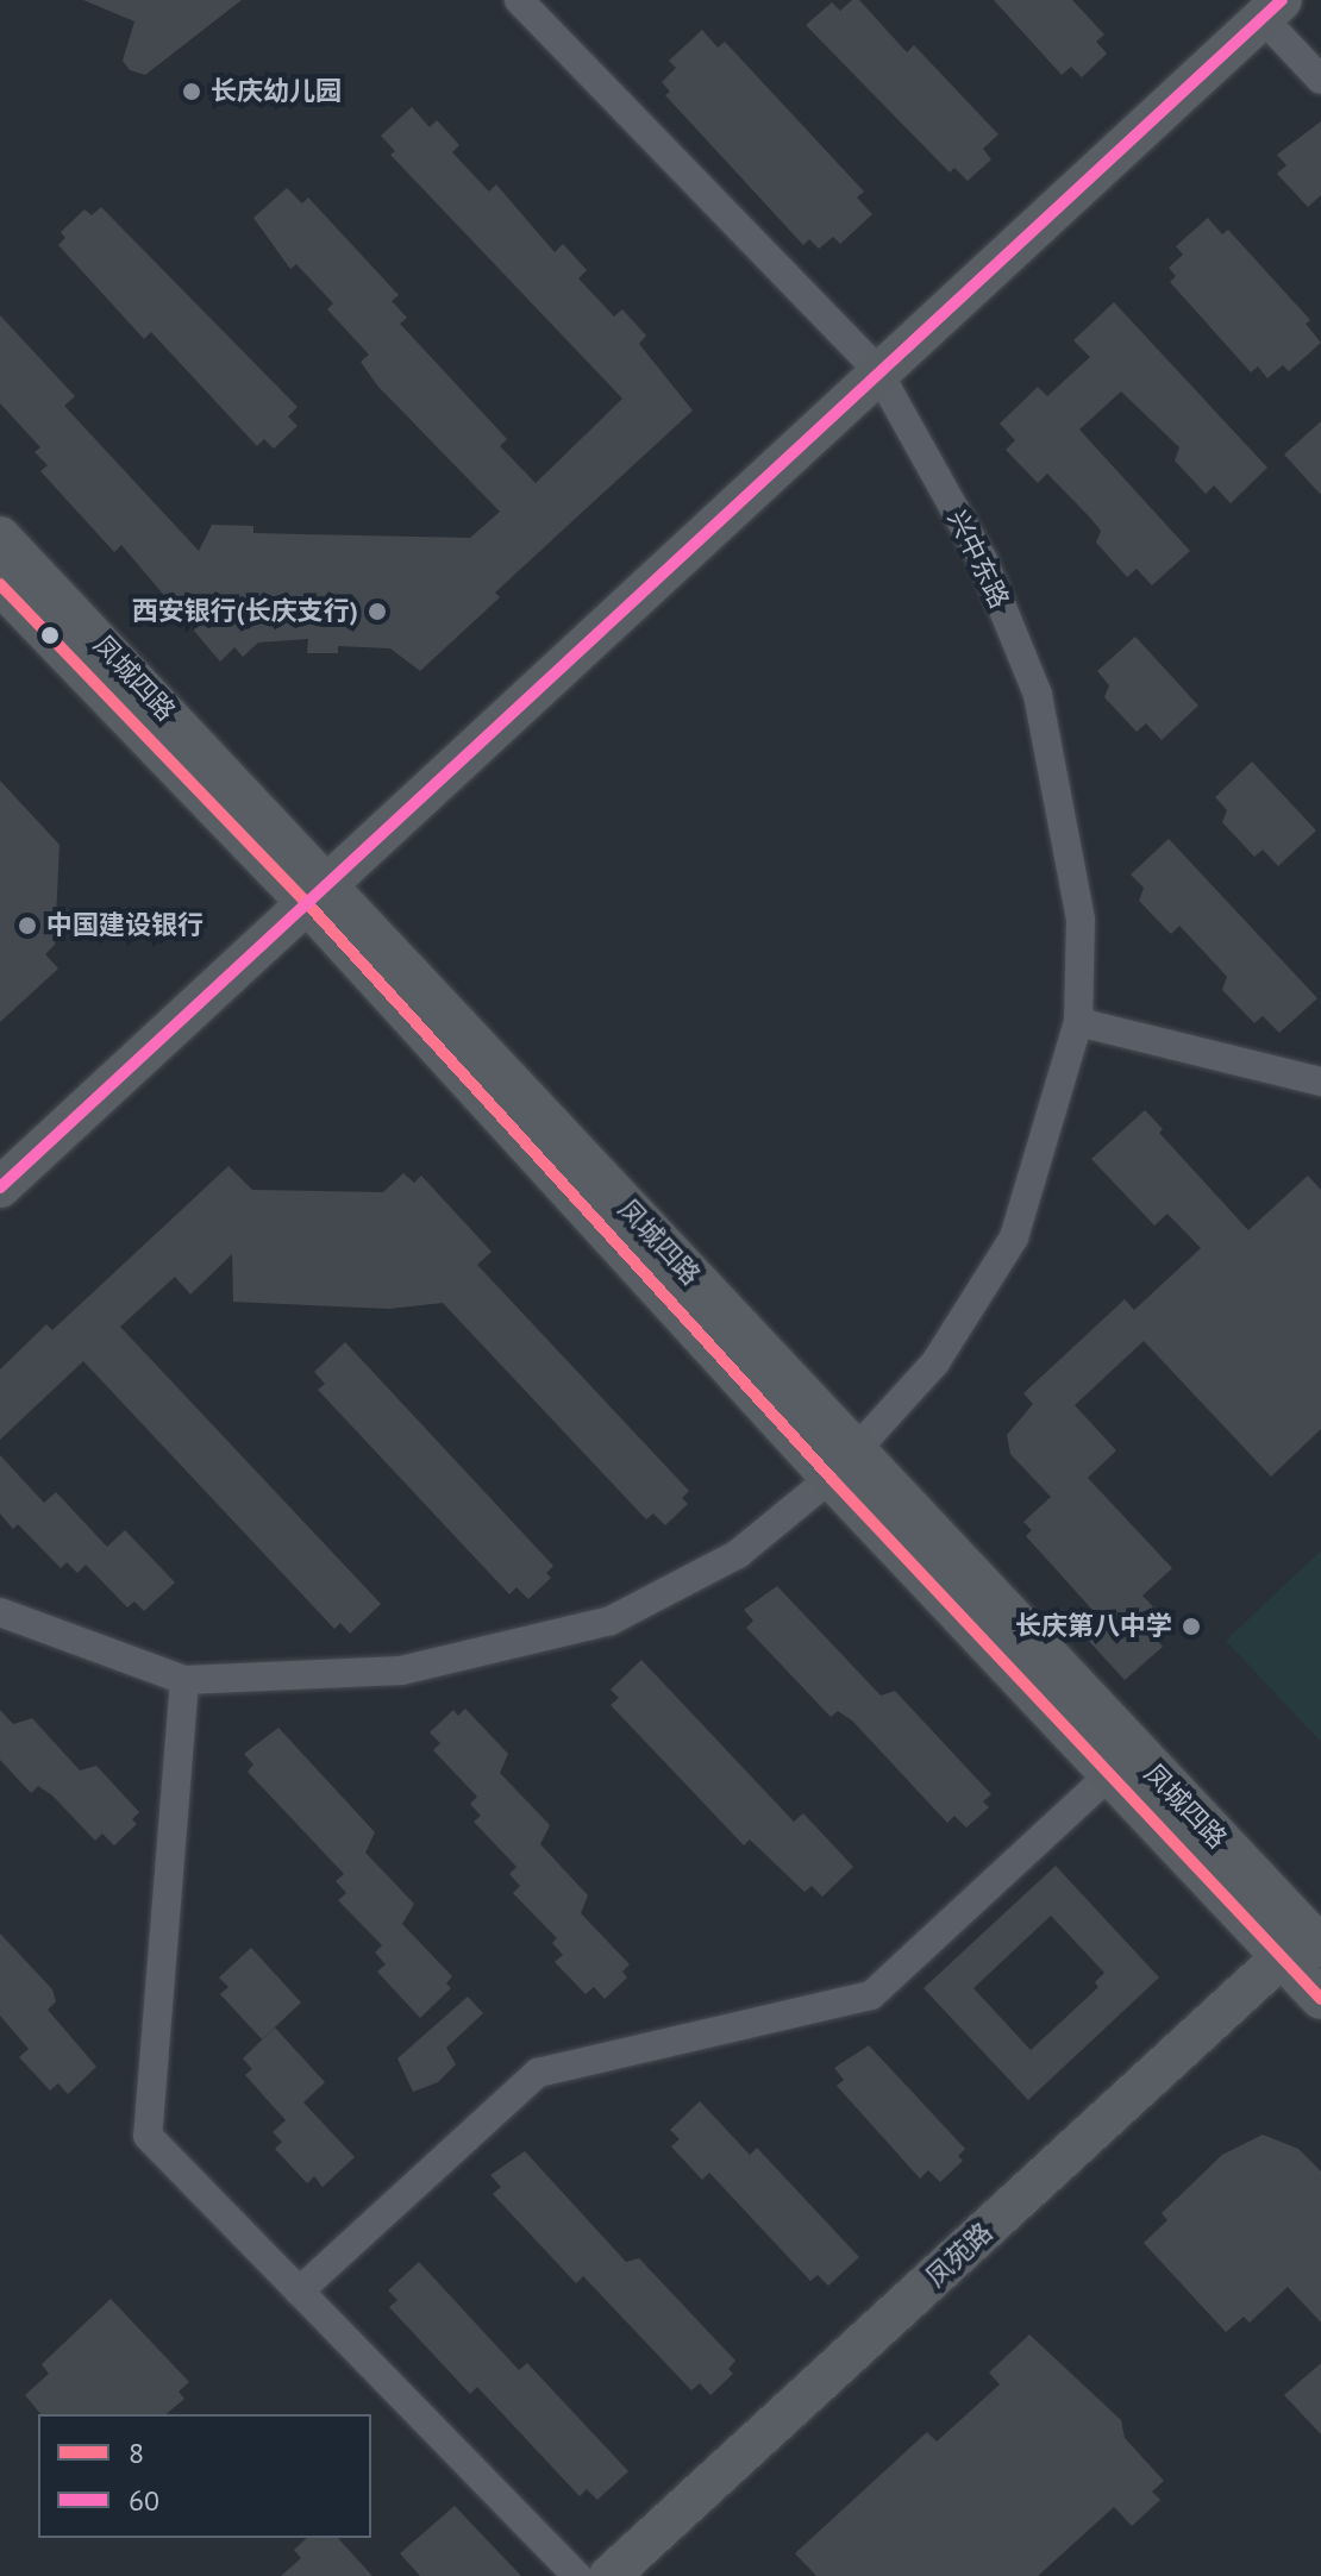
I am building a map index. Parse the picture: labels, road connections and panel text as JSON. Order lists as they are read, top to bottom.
{
  "streets": {
    "street": ["兴中东路", "凤城四路", "凤苑路"]
  },
  "crossings": [
    ["兴中东路", "凤城四路"],
    ["凤城四路", "凤苑路"]
  ],
  "places": [
    "长庆幼儿园",
    "西安银行(长庆支行)",
    "中国建设银行",
    "长庆第八中学"
  ],
  "lines": ["transit line 60", "transit line 8"],
  "legend": ["8", "60"]
}
